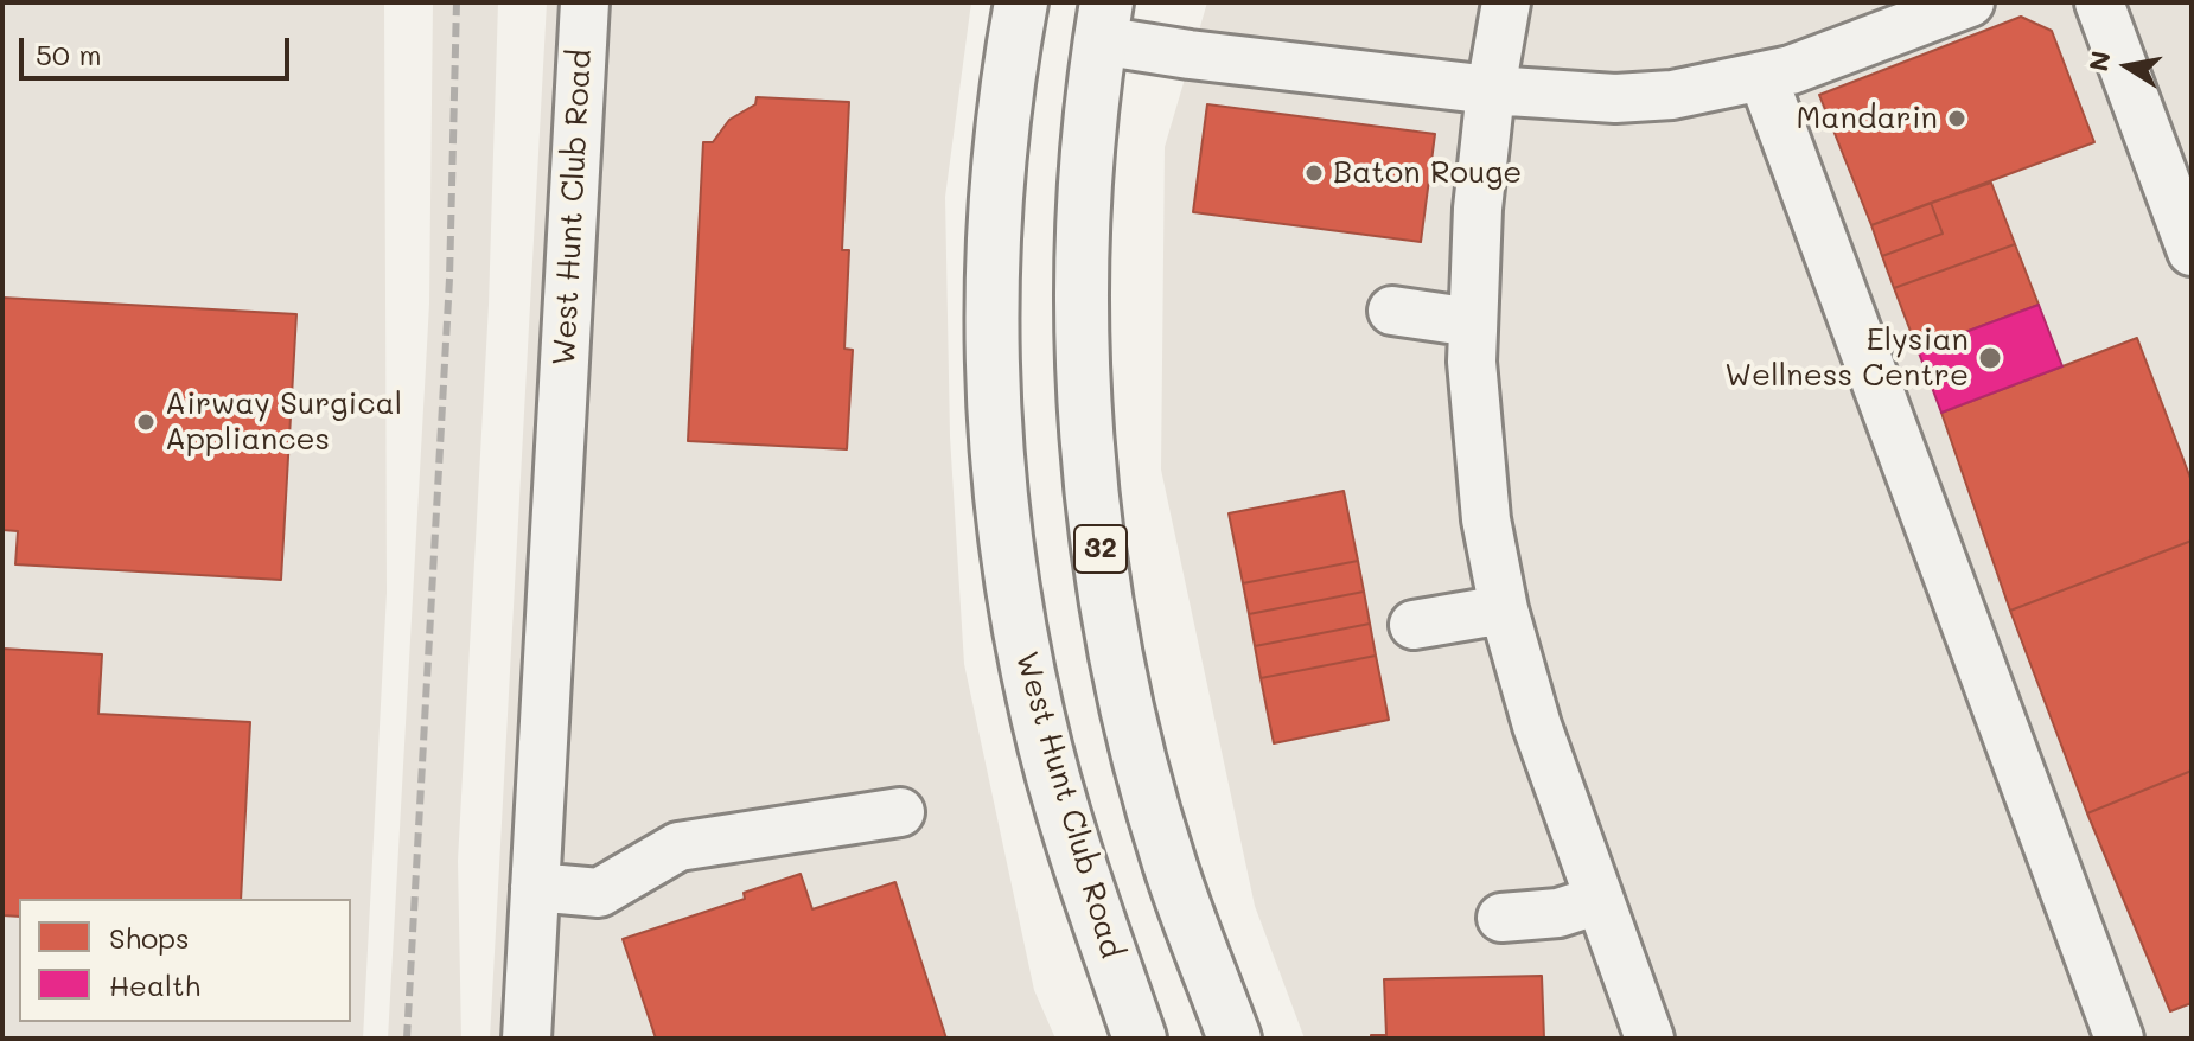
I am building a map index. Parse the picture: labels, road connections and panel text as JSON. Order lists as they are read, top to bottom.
{
  "streets": {
    "main road": ["West Hunt Club Road", "32"]
  },
  "places": [
    "Mandarin",
    "Baton Rouge",
    "Elysian Wellness Centre",
    "Airway Surgical Appliances"
  ],
  "legend": ["Shops", "Health"],
  "scale_bar": "50 m",
  "north": "left"
}
